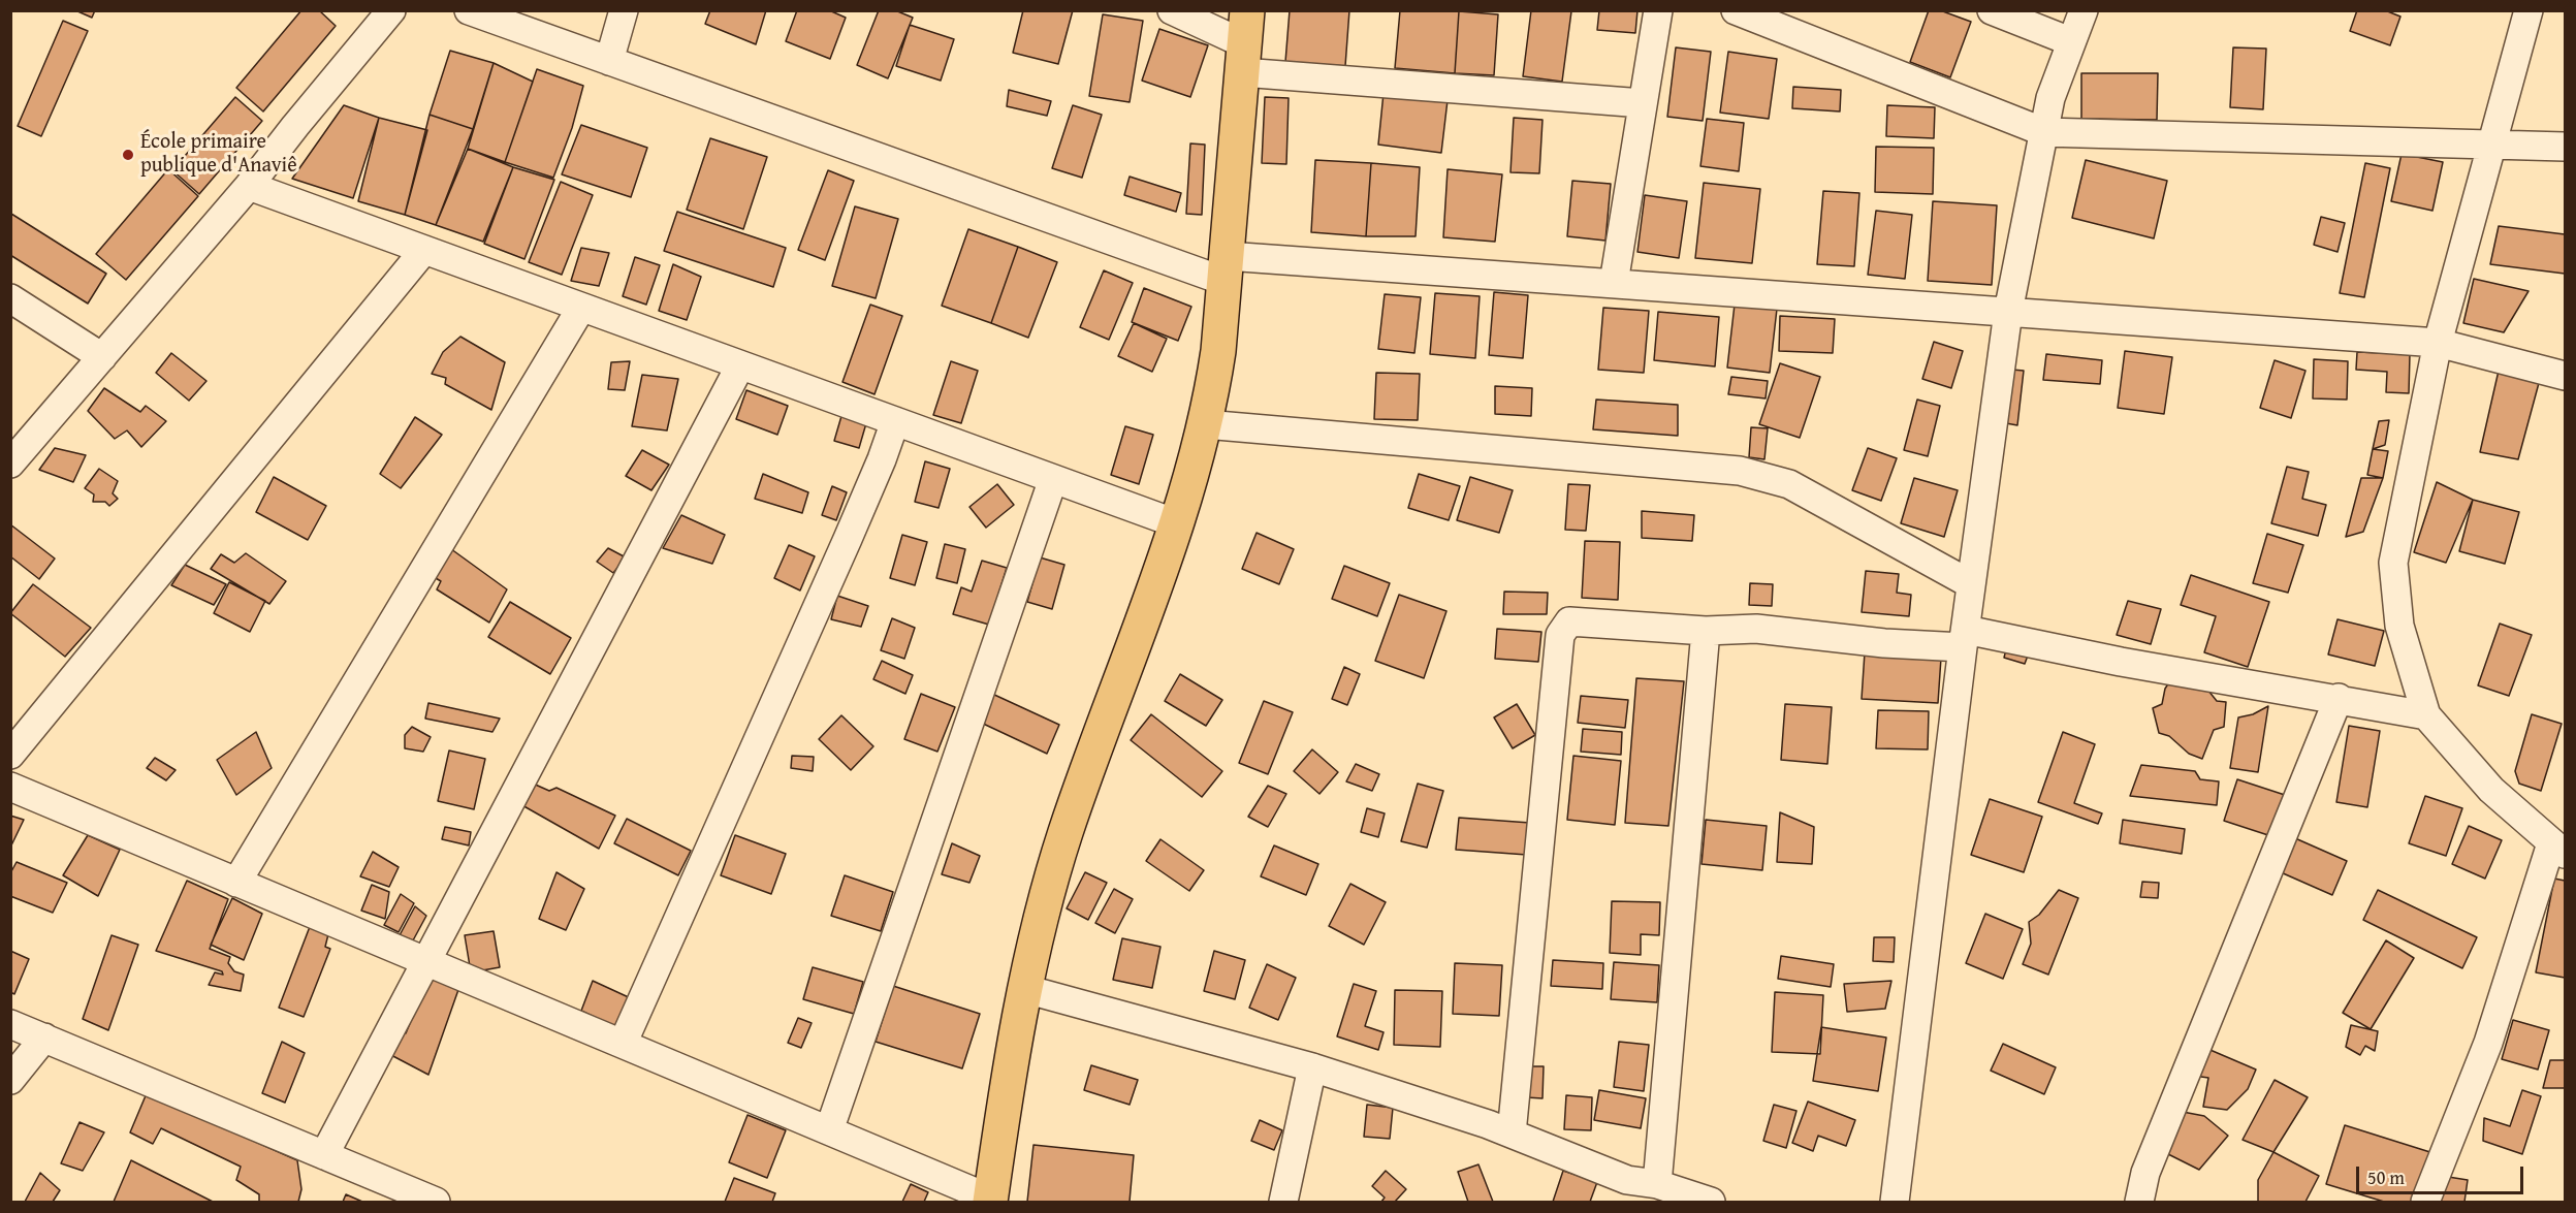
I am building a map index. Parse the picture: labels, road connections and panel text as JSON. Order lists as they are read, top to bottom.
{
  "places": ["École primaire publique d'Anaviê"],
  "scale_bar": "50 m"
}
